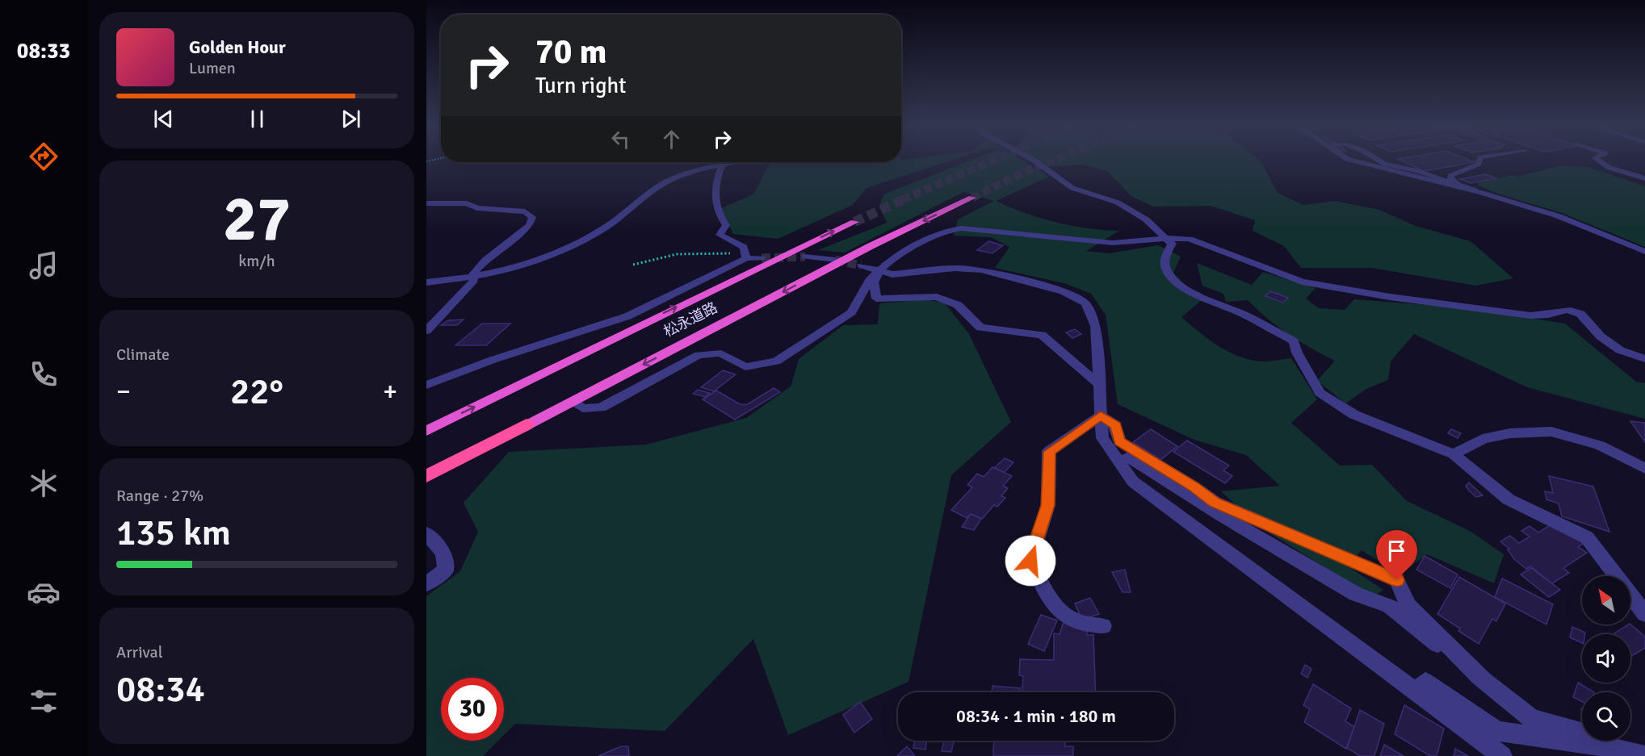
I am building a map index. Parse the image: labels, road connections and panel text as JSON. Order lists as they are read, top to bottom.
{
  "streets": {
    "highway": ["松永道路"]
  },
  "north": "top left",
  "page": {
    "tabs": "08:33",
    "turn": ["70 m", "Turn right"],
    "song": ["Golden Hour", "Lumen"],
    "tile": [
      ["27", "km/h"],
      "Climate",
      ["Range · 27%", "135 km"],
      ["Arrival", "08:34"]
    ],
    "heat": ["−", "22°", "+"],
    "limit": "30",
    "trip": "08:34 · 1 min · 180 m"
  }
}
